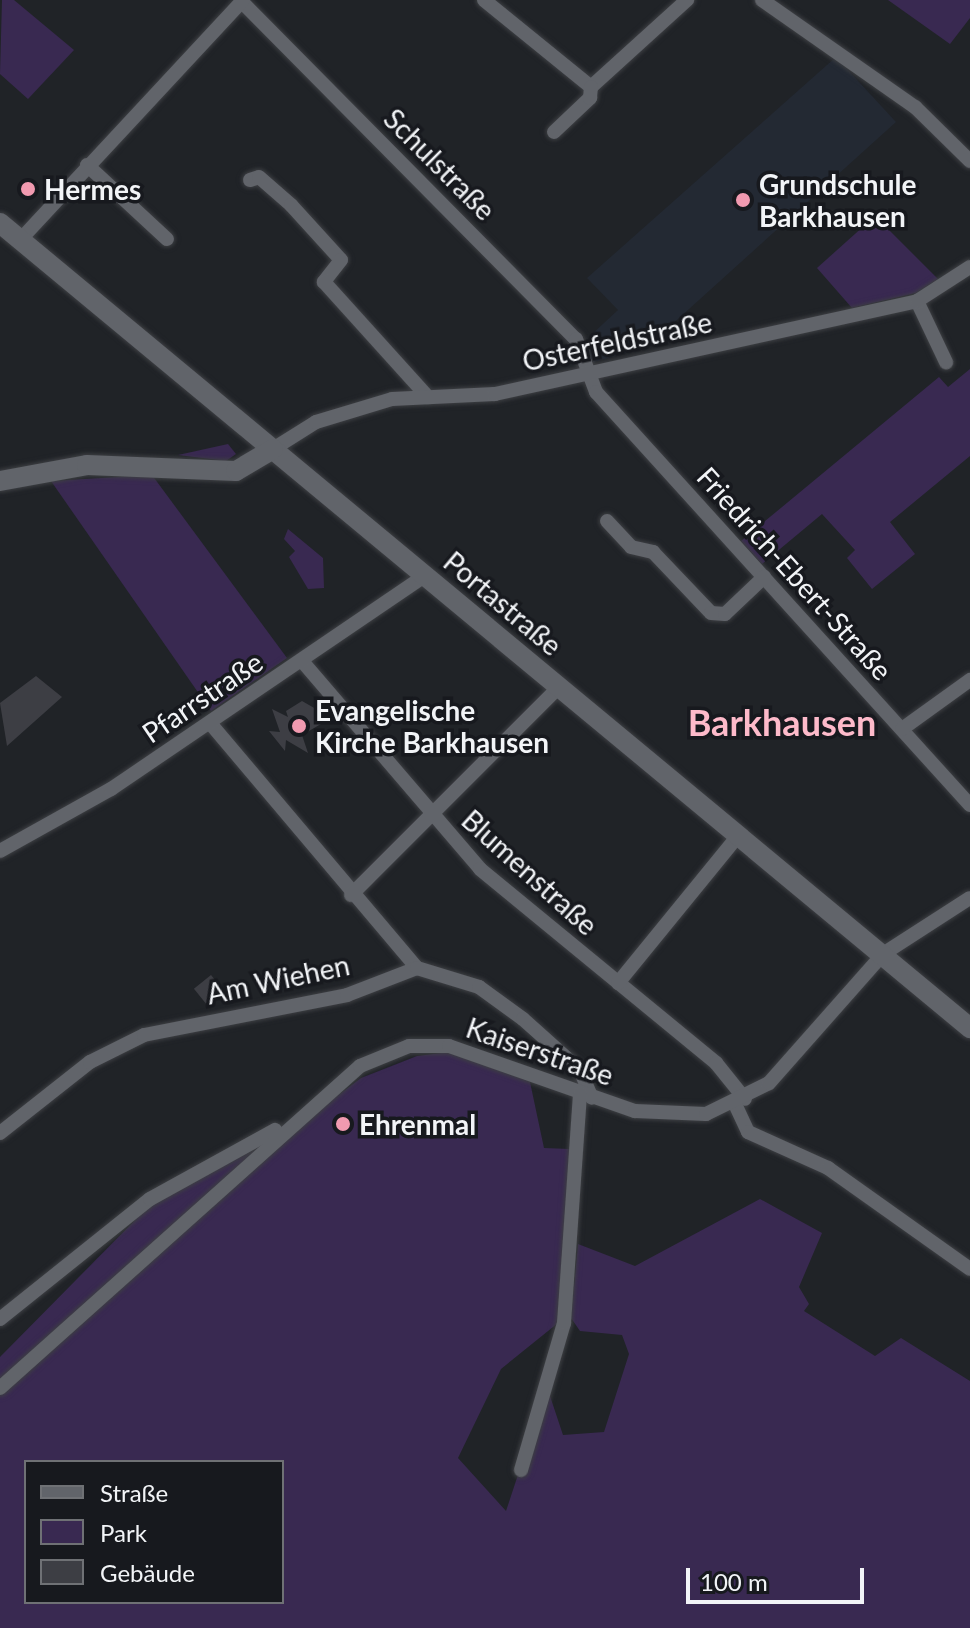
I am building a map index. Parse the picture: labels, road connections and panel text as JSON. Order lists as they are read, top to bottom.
{
  "streets": {
    "main road": ["Portastraße"],
    "street": [
      "Schulstraße",
      "Osterfeldstraße",
      "Friedrich-Ebert-Straße",
      "Pfarrstraße",
      "Blumenstraße",
      "Am Wiehen",
      "Kaiserstraße"
    ]
  },
  "crossings": [
    ["Schulstraße", "Osterfeldstraße"],
    ["Schulstraße", "Friedrich-Ebert-Straße"],
    ["Osterfeldstraße", "Friedrich-Ebert-Straße"],
    ["Osterfeldstraße", "Portastraße"],
    ["Portastraße", "Pfarrstraße"],
    ["Portastraße", "Kaiserstraße"],
    ["Pfarrstraße", "Blumenstraße"],
    ["Blumenstraße", "Kaiserstraße"]
  ],
  "districts": ["Barkhausen"],
  "places": [
    "Hermes",
    "Grundschule Barkhausen",
    "Evangelische Kirche Barkhausen",
    "Ehrenmal"
  ],
  "legend": ["Straße", "Park", "Gebäude"],
  "scale_bar": "100 m"
}
